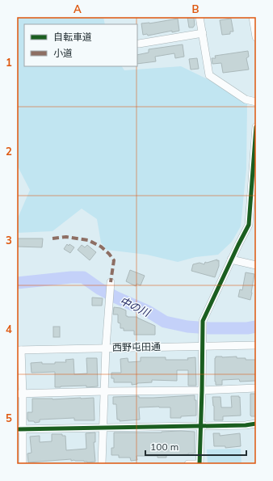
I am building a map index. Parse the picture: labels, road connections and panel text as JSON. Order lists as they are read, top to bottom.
{
  "streets": {
    "street": ["西野屯田通"]
  },
  "water": ["中の川"],
  "legend": ["自転車道", "小道"],
  "scale_bar": "100 m",
  "grid": {
    "columns": ["A", "B"],
    "rows": [
      "1",
      "2",
      "3",
      "4",
      "5"
    ]
  }
}
